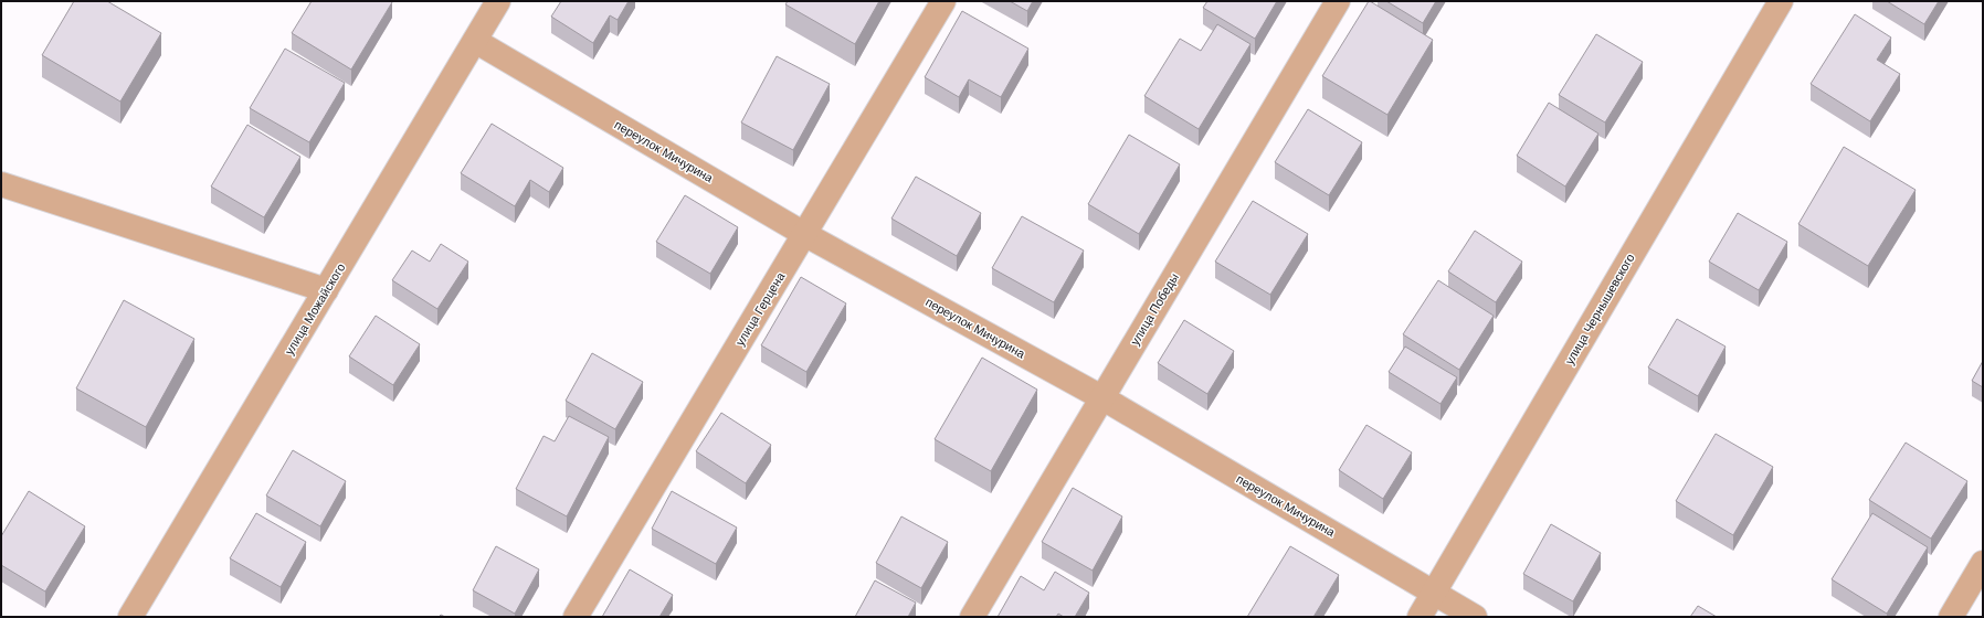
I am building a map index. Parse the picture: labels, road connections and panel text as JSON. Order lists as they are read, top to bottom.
{
  "streets": {
    "street": [
      "переулок Мичурина",
      "улица Можайского",
      "улица Герцена",
      "улица Победы",
      "улица Чернышевского"
    ]
  },
  "crossings": [
    ["переулок Мичурина", "улица Можайского"],
    ["переулок Мичурина", "улица Герцена"],
    ["переулок Мичурина", "улица Победы"],
    ["переулок Мичурина", "улица Чернышевского"]
  ]
}
